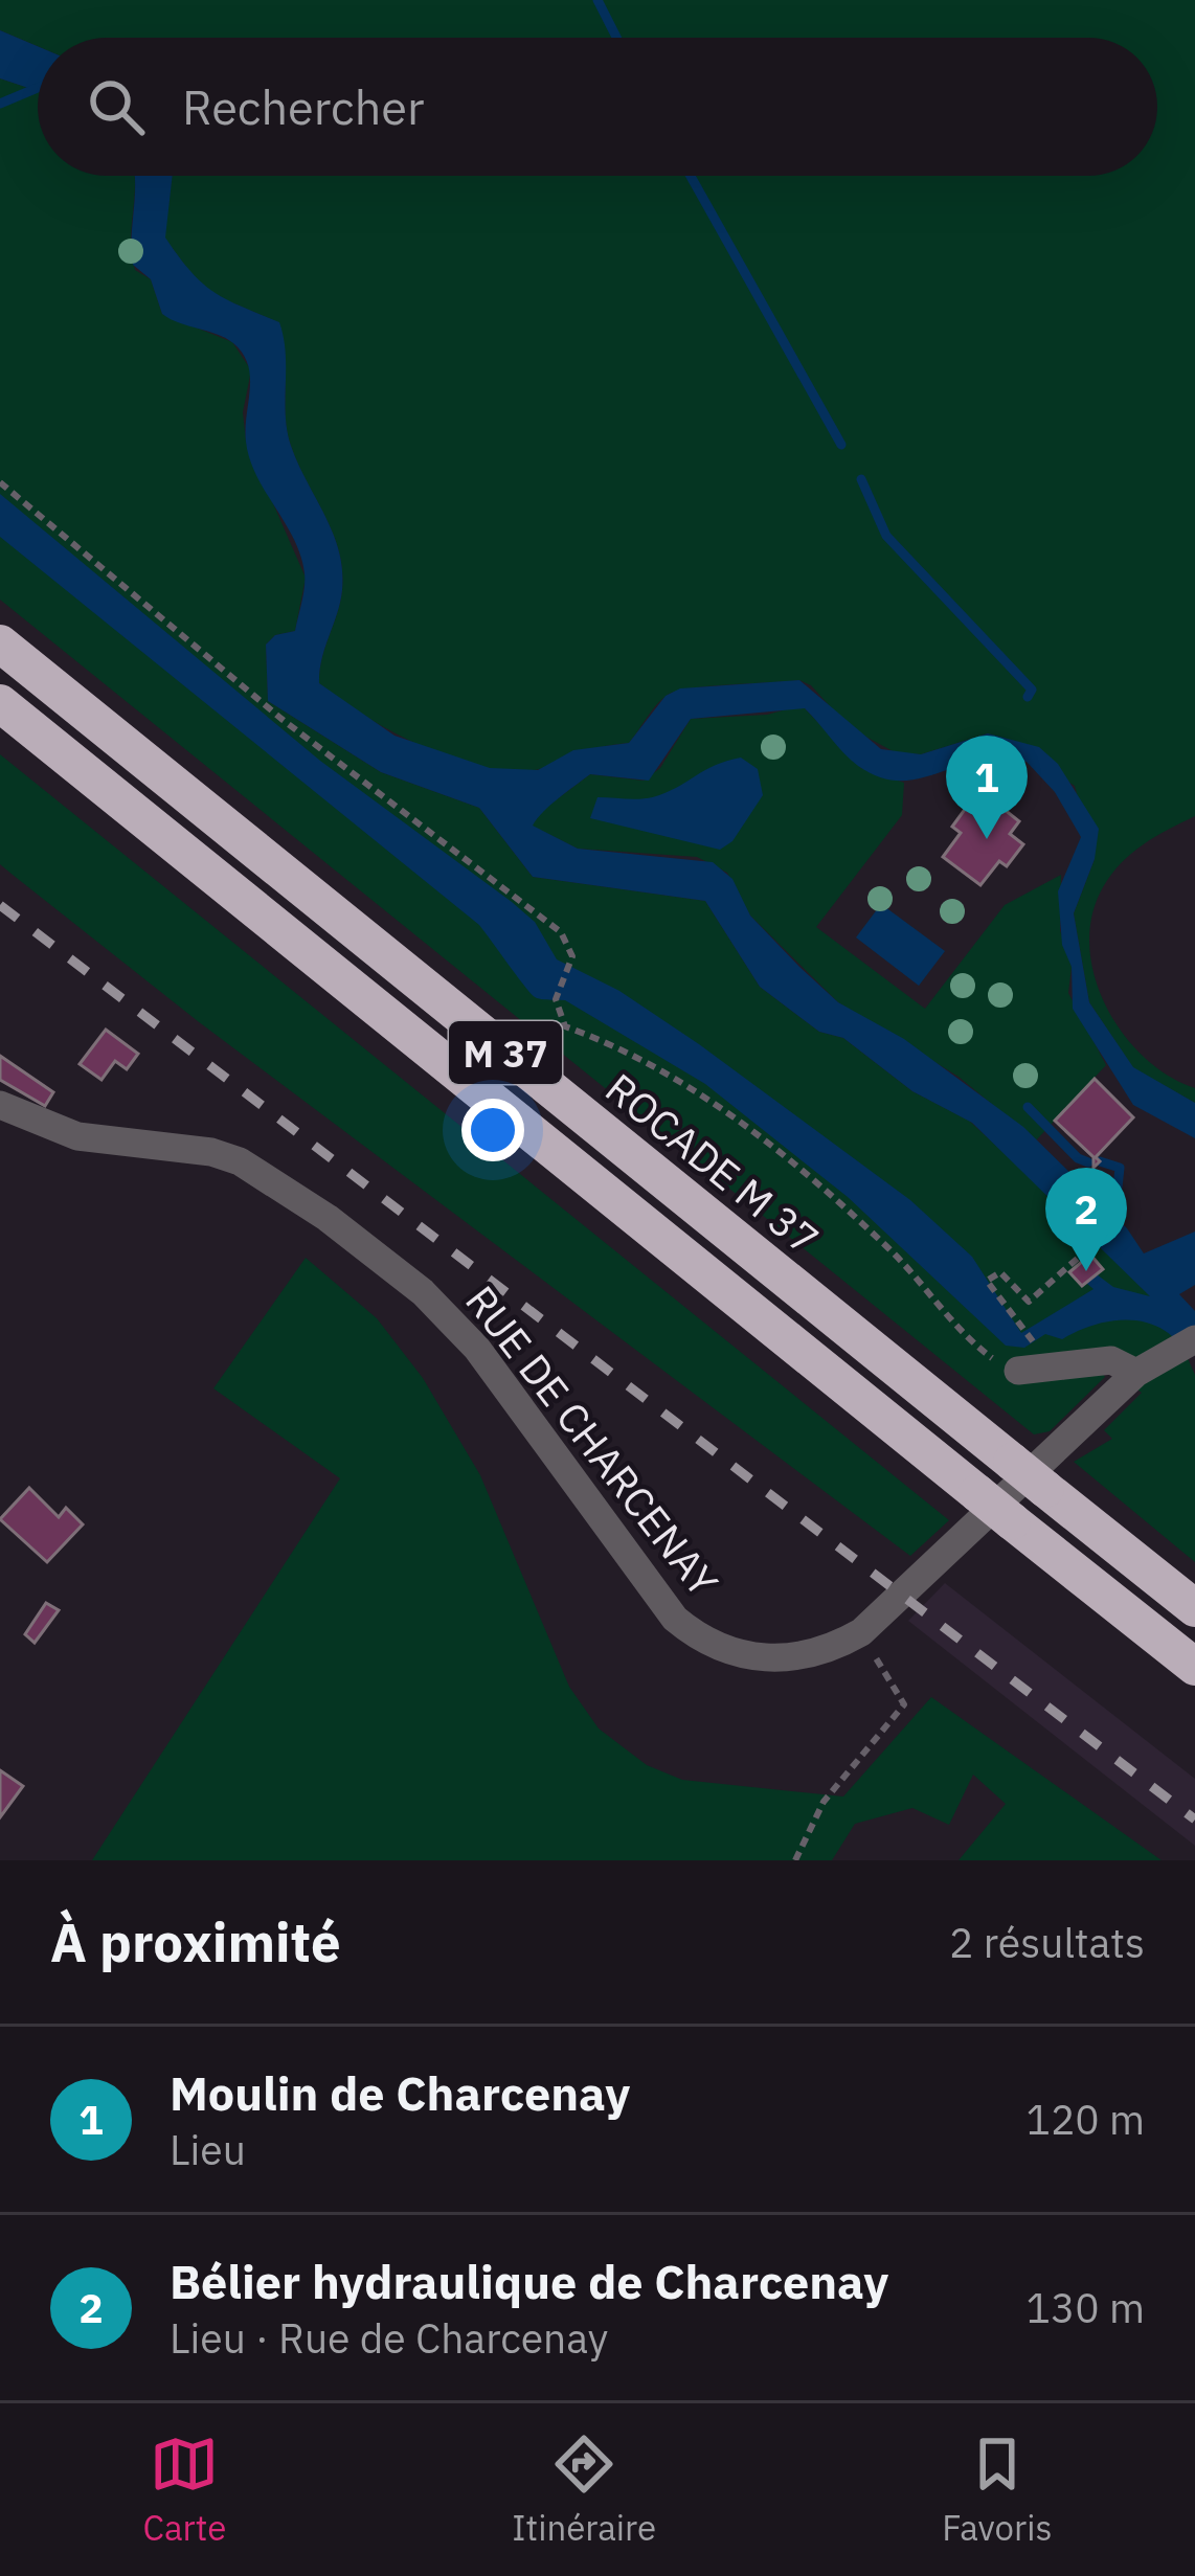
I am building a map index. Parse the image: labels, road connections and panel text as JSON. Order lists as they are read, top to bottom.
{
  "streets": {
    "highway": ["M 37", "ROCADE M 37"],
    "street": ["RUE DE CHARCENAY"]
  },
  "page": {
    "search": "Rechercher",
    "pins": ["1", "2"],
    "heading": ["À proximité", "2 résultats"],
    "list": [
      {
        "mark": "1",
        "name": "Moulin de Charcenay",
        "note": "Lieu",
        "value": "120 m"
      },
      {
        "mark": "2",
        "name": "Bélier hydraulique de Charcenay",
        "note": "Lieu · Rue de Charcenay",
        "value": "130 m"
      }
    ],
    "nav": ["Carte", "Itinéraire", "Favoris"]
  }
}
